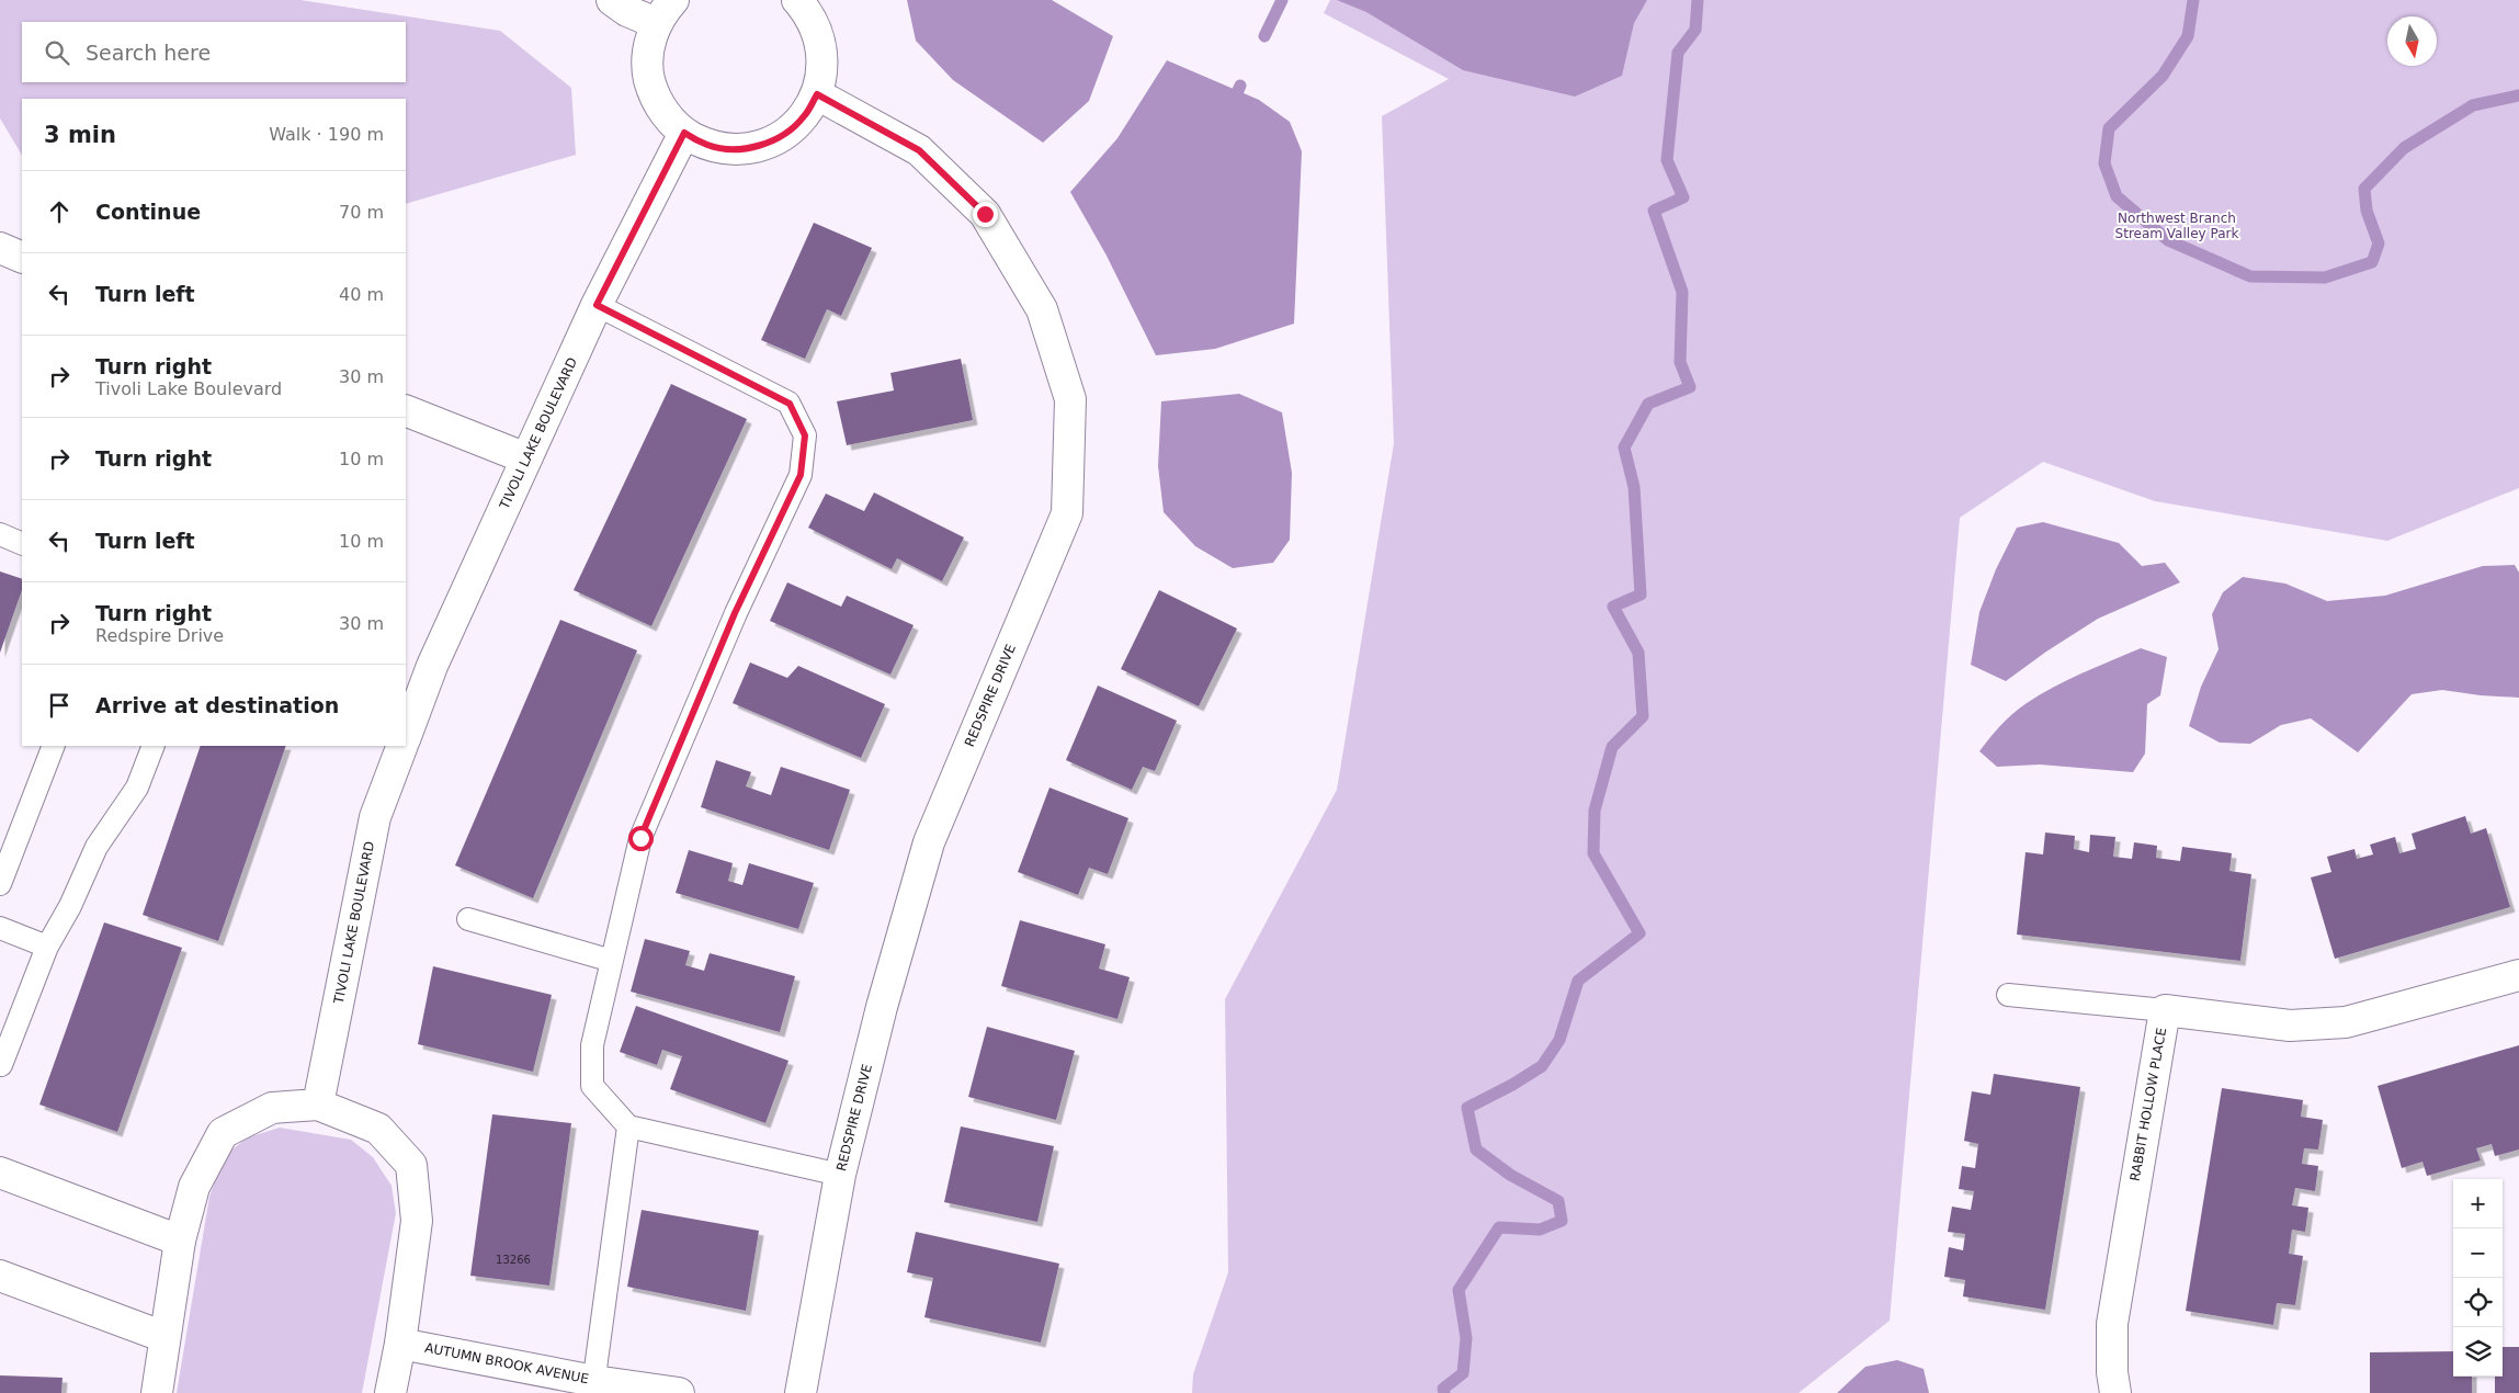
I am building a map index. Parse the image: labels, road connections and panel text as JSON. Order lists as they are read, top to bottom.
{
  "streets": {
    "street": [
      "TIVOLI LAKE BOULEVARD",
      "REDSPIRE DRIVE",
      "RABBIT HOLLOW PLACE",
      "AUTUMN BROOK AVENUE"
    ]
  },
  "parks": ["Northwest Branch Stream Valley Park"],
  "house_numbers": ["13266"],
  "north": "bottom",
  "page": {
    "search": "Search here",
    "heading": ["3 min", "Walk · 190 m"],
    "list": [
      ["Continue", "70 m"],
      ["Turn left", "40 m"],
      ["Turn right", "Tivoli Lake Boulevard", "30 m"],
      ["Turn right", "10 m"],
      ["Turn left", "10 m"],
      ["Turn right", "Redspire Drive", "30 m"],
      "Arrive at destination"
    ],
    "map_buttons": ["+", "−"]
  }
}
